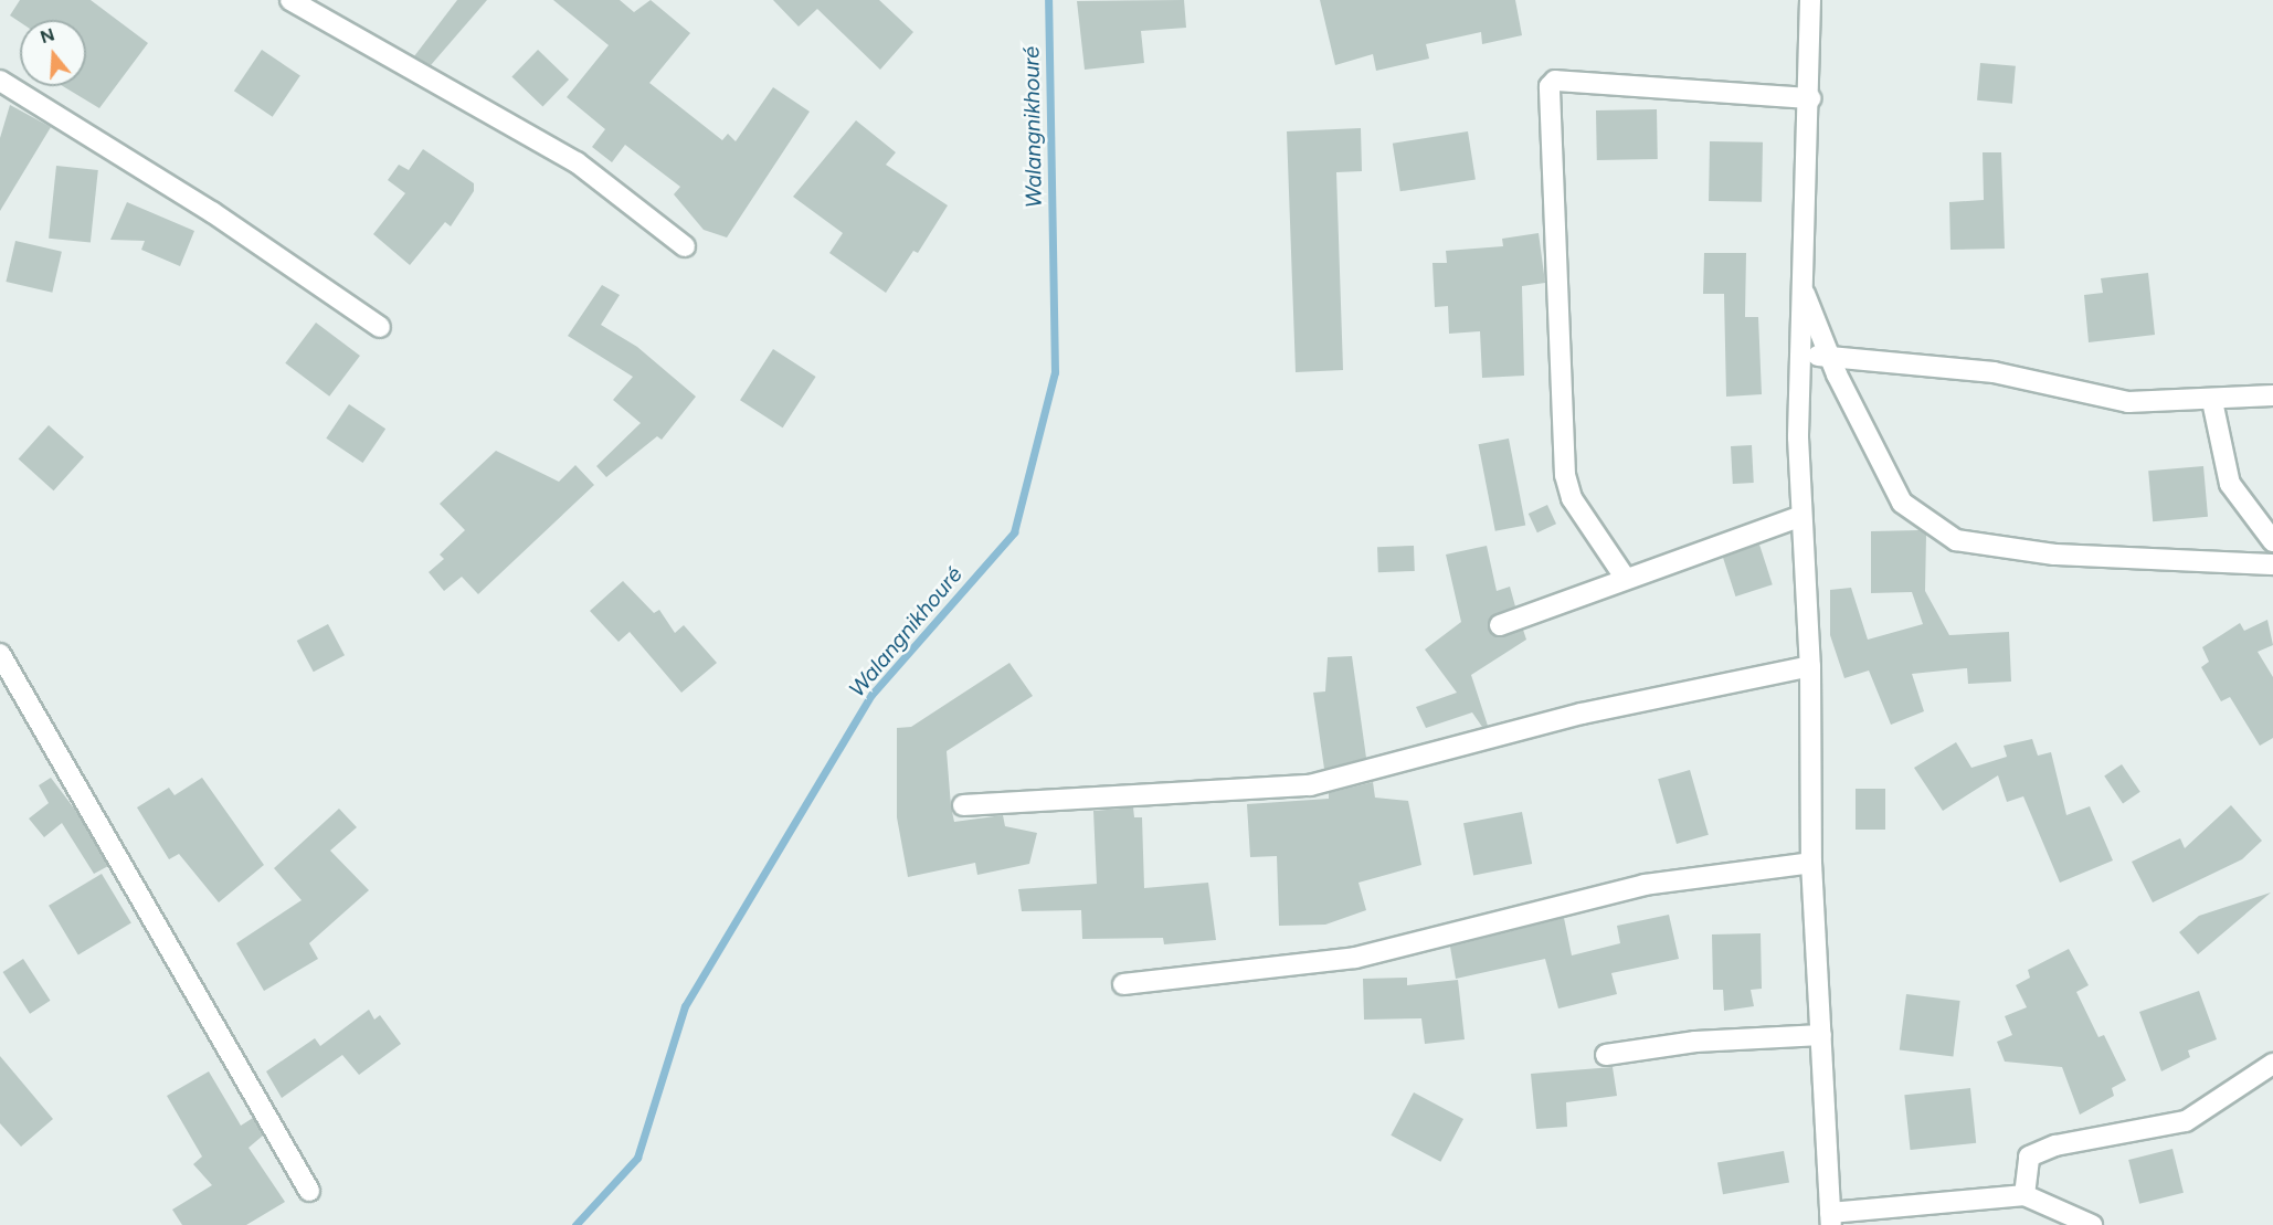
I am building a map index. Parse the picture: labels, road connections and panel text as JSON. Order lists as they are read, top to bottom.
{
  "water": ["Walangnikhouré"],
  "north": "top"
}
